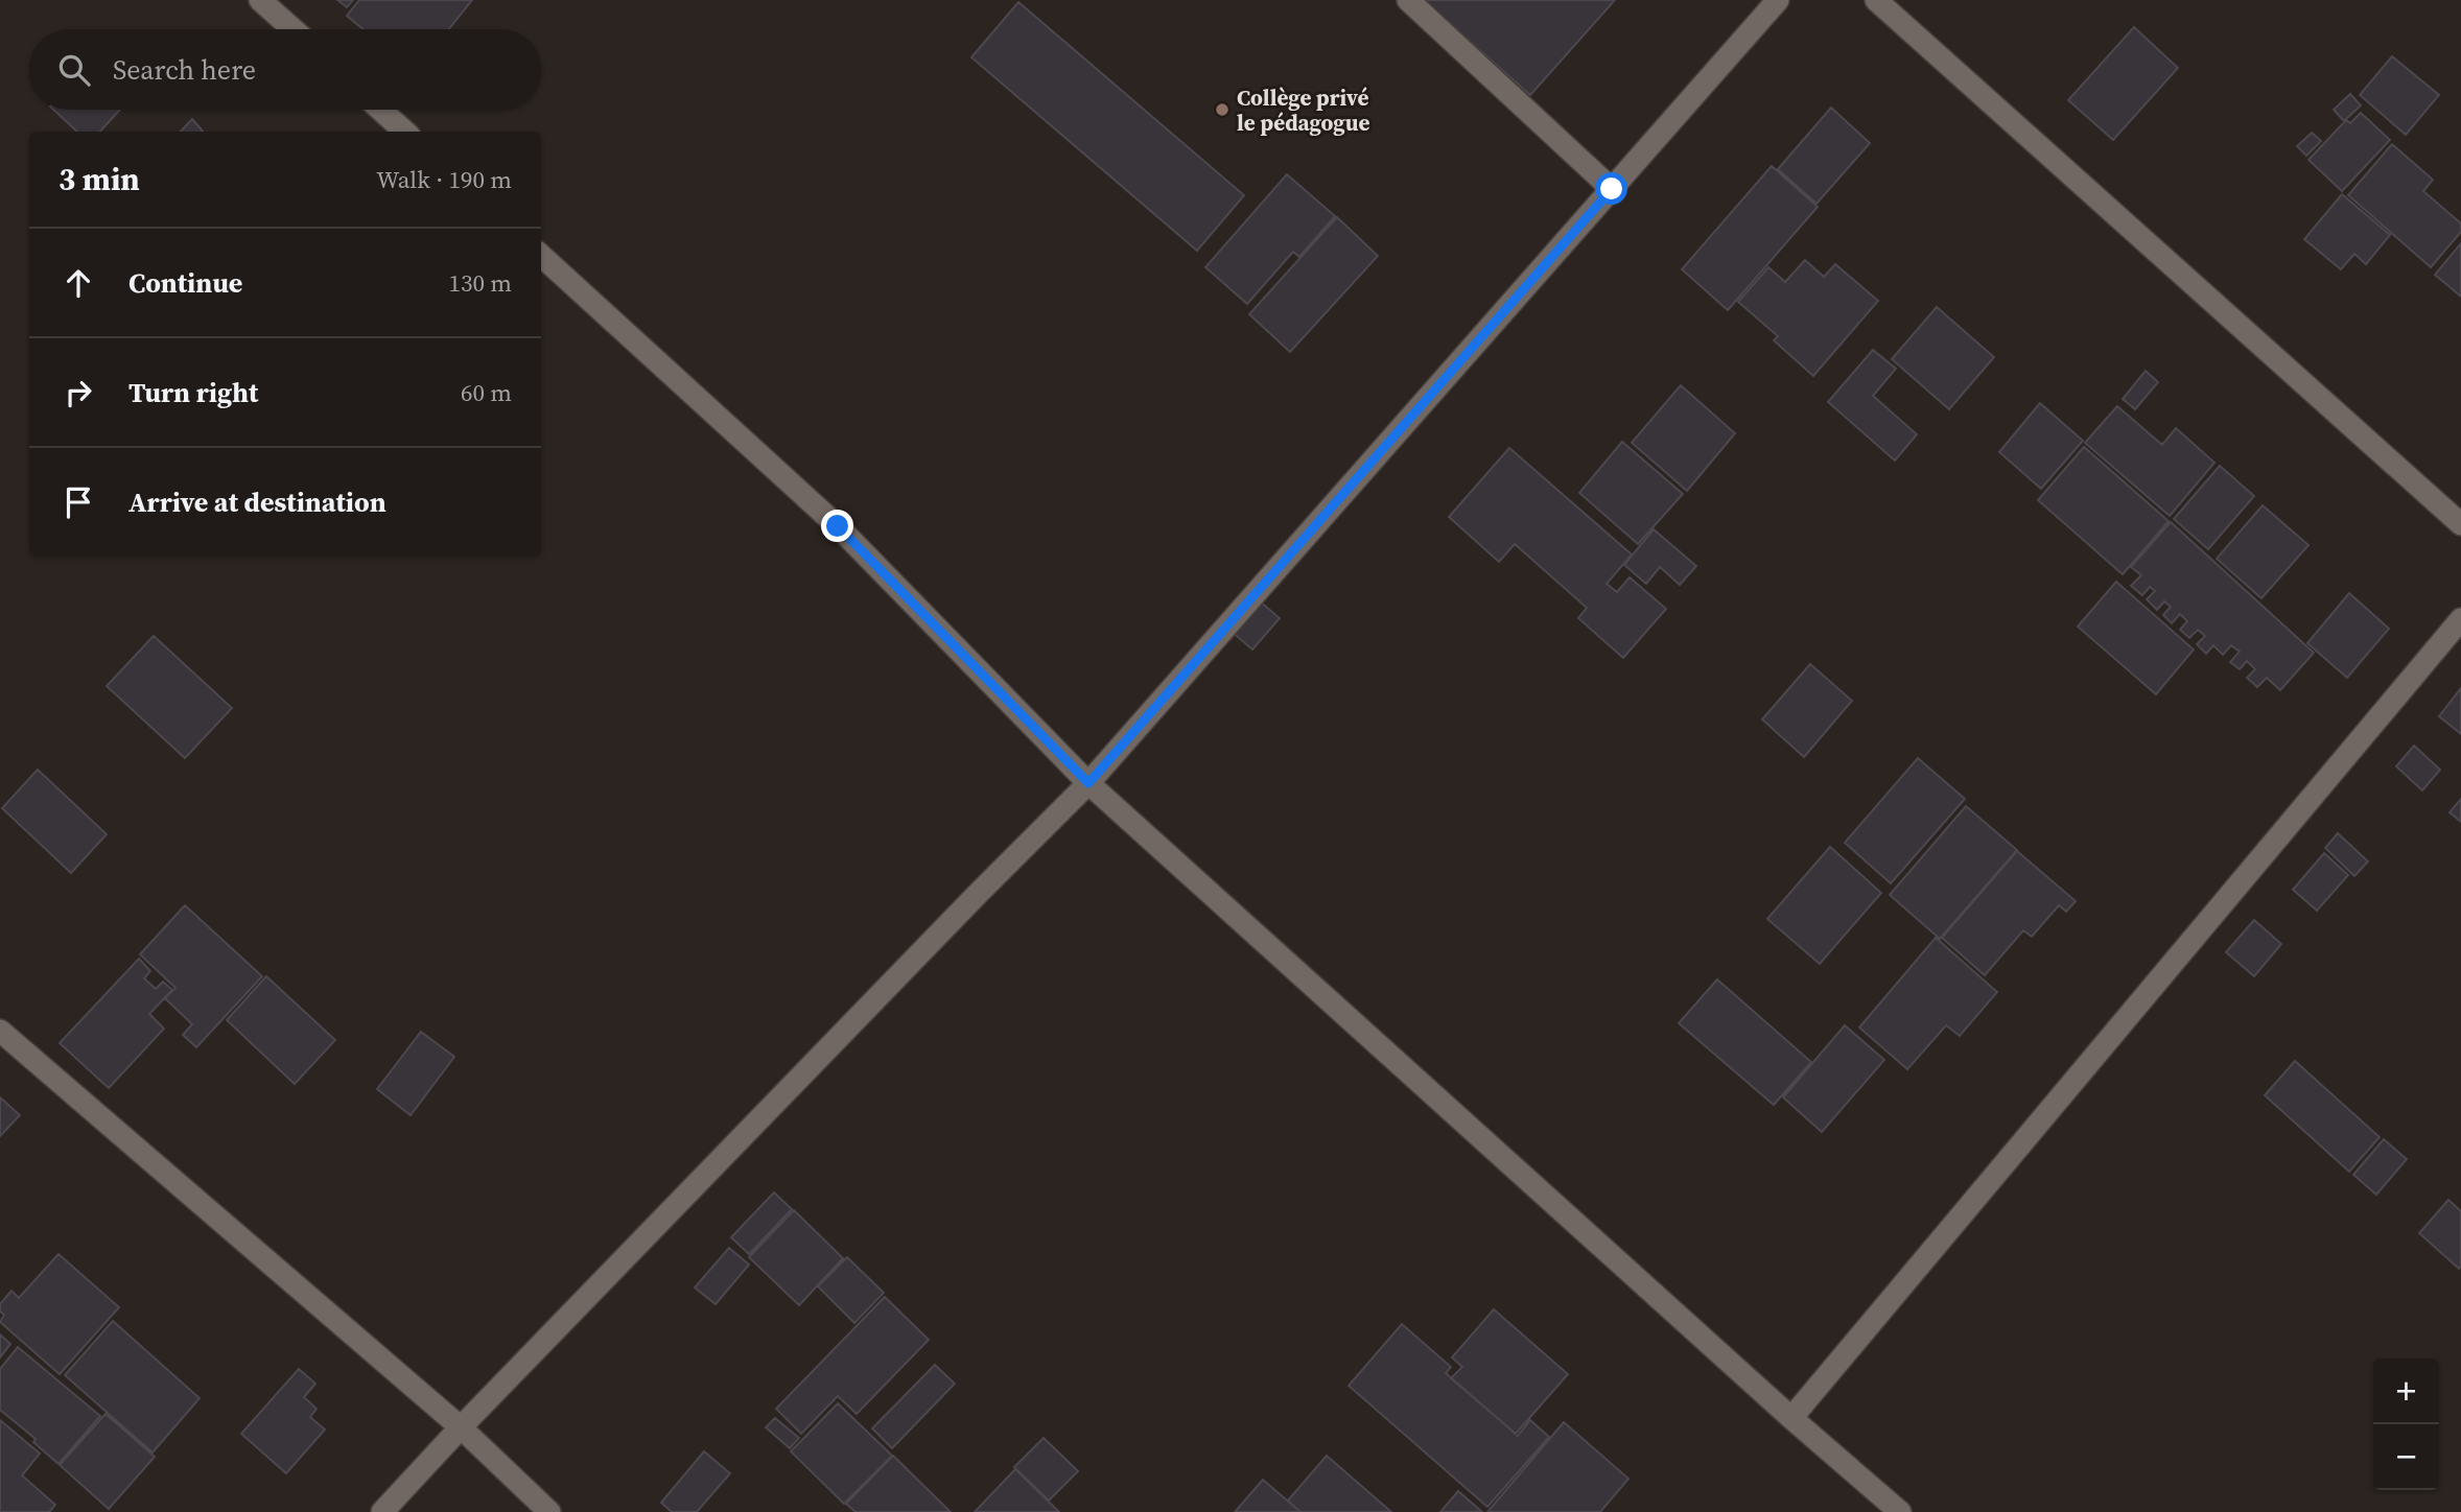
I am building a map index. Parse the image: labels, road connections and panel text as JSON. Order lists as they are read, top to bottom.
{
  "places": ["Collège privé le pédagogue"],
  "page": {
    "search": "Search here",
    "heading": ["3 min", "Walk · 190 m"],
    "list": [
      ["Continue", "130 m"],
      ["Turn right", "60 m"],
      "Arrive at destination"
    ],
    "map_buttons": ["+", "−"]
  }
}
